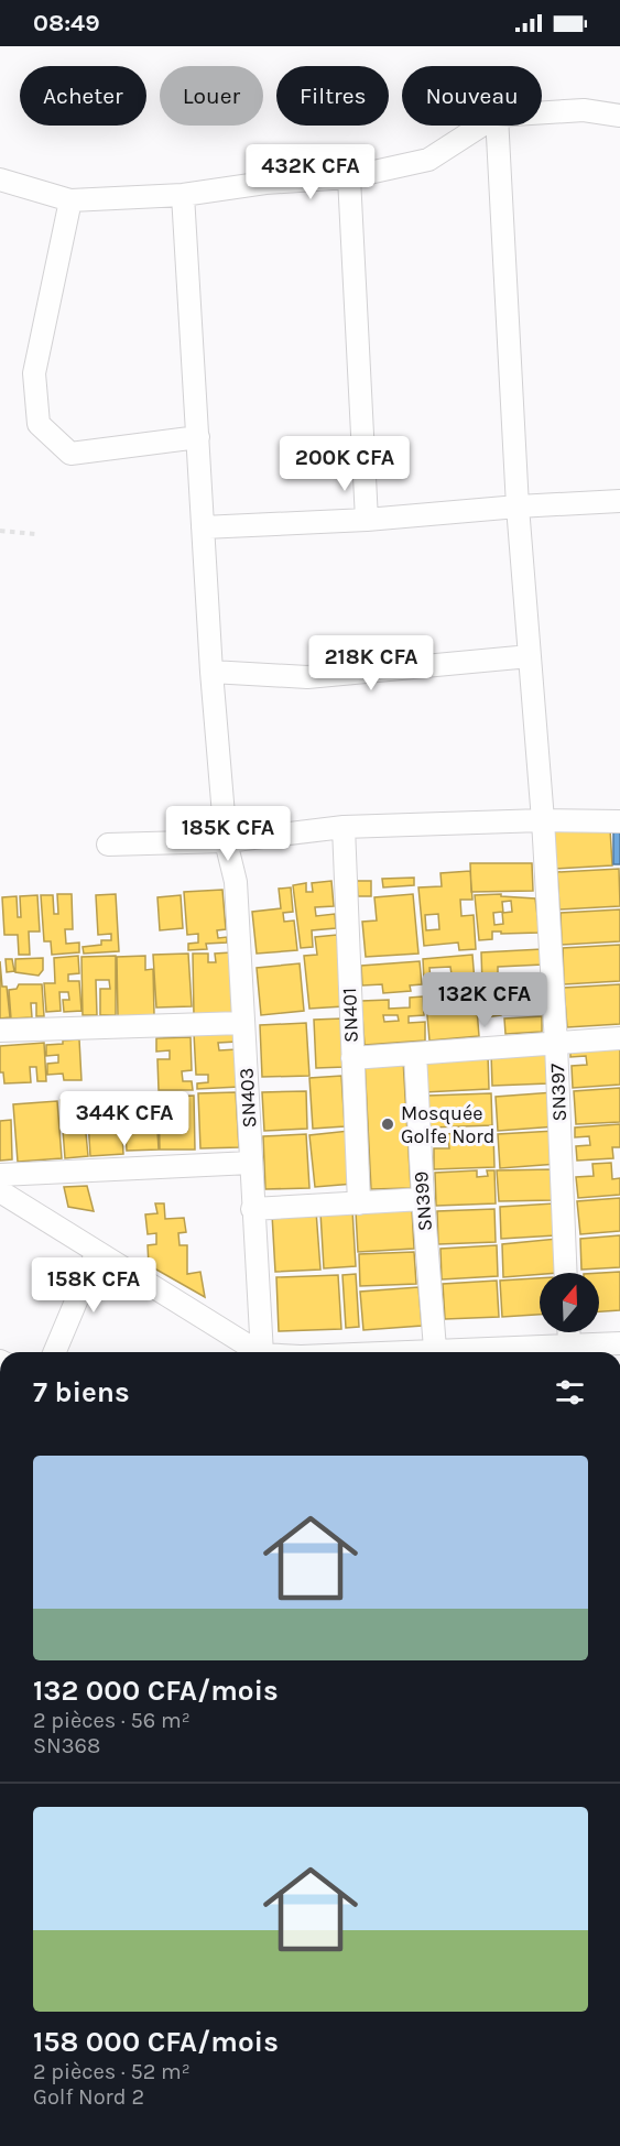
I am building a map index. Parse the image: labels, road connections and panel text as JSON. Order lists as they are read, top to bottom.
{
  "streets": {
    "street": [
      "SN401",
      "SN397",
      "SN403",
      "SN399"
    ]
  },
  "places": ["Mosquée Golfe Nord"],
  "north": "top",
  "page": {
    "status": "08:49",
    "chip": [
      "Acheter",
      "Louer",
      "Filtres",
      "Nouveau"
    ],
    "price": [
      "432K CFA",
      "200K CFA",
      "218K CFA",
      "185K CFA",
      "132K CFA",
      "344K CFA",
      "158K CFA"
    ],
    "heading": "7 biens",
    "list": [
      {
        "name": "132 000 CFA/mois",
        "note": "2 pièces · 56 m² · SN368"
      },
      {
        "name": "158 000 CFA/mois",
        "note": "2 pièces · 52 m² · Golf Nord 2"
      }
    ]
  }
}
